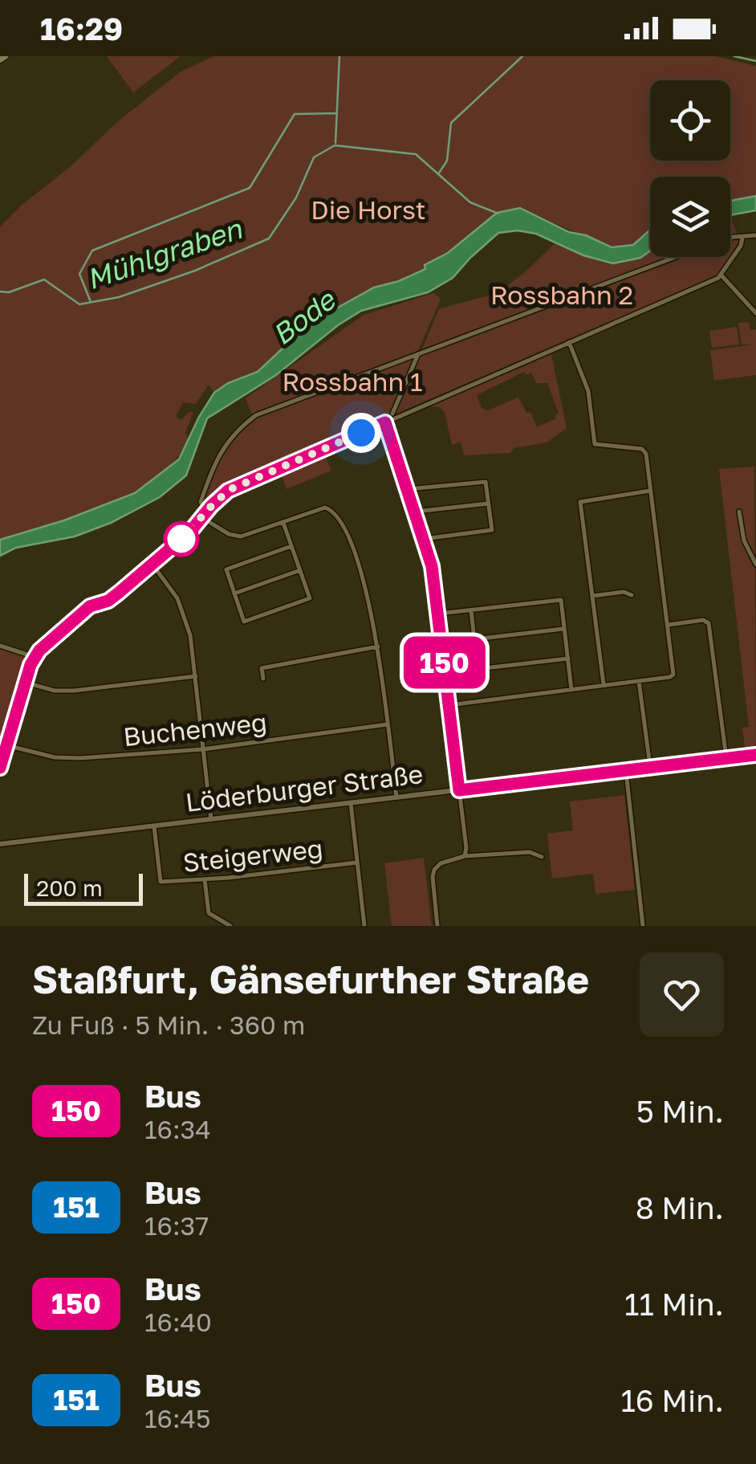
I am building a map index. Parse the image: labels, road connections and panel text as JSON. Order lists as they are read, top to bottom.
{
  "streets": {
    "street": ["Buchenweg", "Löderburger Straße", "Steigerweg"]
  },
  "crossings": [
    ["Löderburger Straße", "Steigerweg"]
  ],
  "water": ["Mühlgraben", "Bode"],
  "parks": ["Die Horst", "Rossbahn 2", "Rossbahn 1"],
  "lines": ["bus line 150"],
  "scale_bar": "200 m",
  "page": {
    "status": "16:29",
    "on_map": "150",
    "scale": "200 m",
    "heading": ["Staßfurt, Gänsefurther Straße", "Zu Fuß · 5 Min. · 360 m"],
    "list": [
      {
        "mark": "150",
        "name": "Bus",
        "note": "16:34",
        "value": "5 Min."
      },
      {
        "mark": "151",
        "name": "Bus",
        "note": "16:37",
        "value": "8 Min."
      },
      {
        "mark": "150",
        "name": "Bus",
        "note": "16:40",
        "value": "11 Min."
      },
      {
        "mark": "151",
        "name": "Bus",
        "note": "16:45",
        "value": "16 Min."
      }
    ]
  }
}
